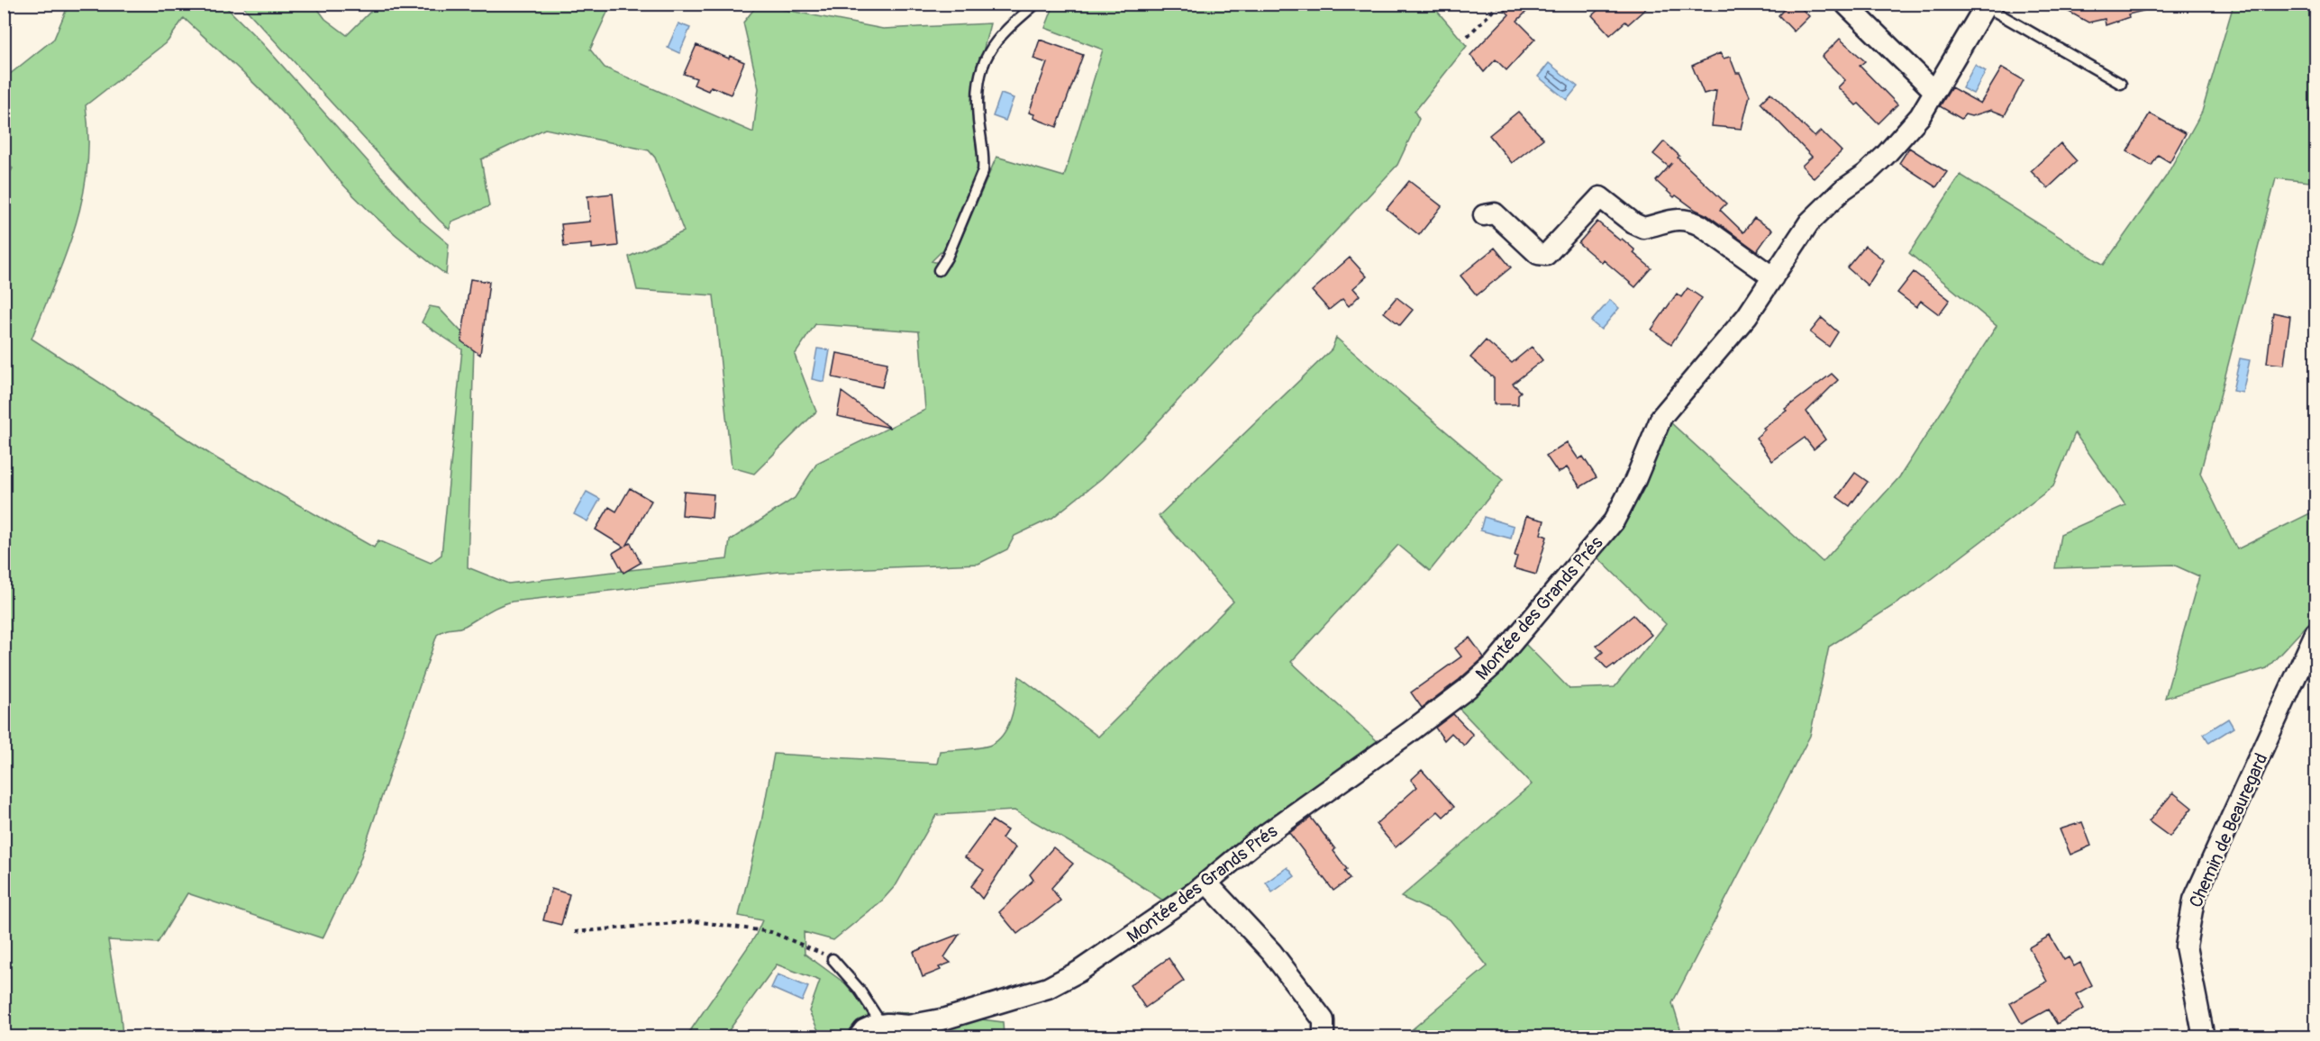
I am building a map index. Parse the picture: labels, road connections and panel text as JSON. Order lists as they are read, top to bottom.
{
  "streets": {
    "street": ["Montée des Grands Prés", "Chemin de Beauregard"]
  }
}
